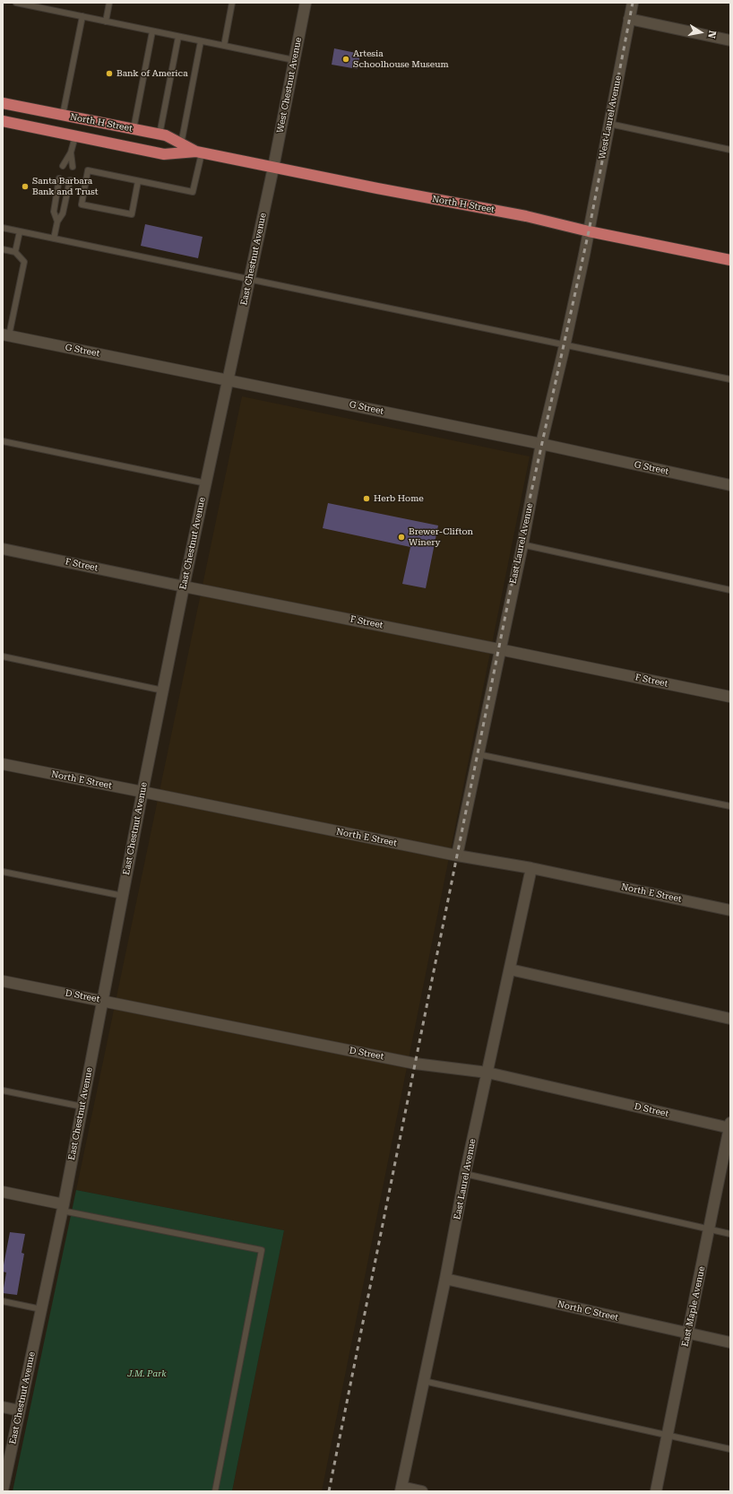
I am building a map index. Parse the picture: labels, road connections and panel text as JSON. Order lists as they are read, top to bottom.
{
  "streets": {
    "highway": ["North H Street"],
    "street": [
      "West Chestnut Avenue",
      "West Laurel Avenue",
      "East Chestnut Avenue",
      "G Street",
      "East Laurel Avenue",
      "F Street",
      "North E Street",
      "D Street",
      "East Maple Avenue",
      "North C Street"
    ]
  },
  "crossings": [
    ["West Chestnut Avenue", "North H Street"],
    ["West Chestnut Avenue", "East Chestnut Avenue"],
    ["West Laurel Avenue", "North H Street"],
    ["West Laurel Avenue", "East Laurel Avenue"],
    ["North H Street", "East Chestnut Avenue"],
    ["North H Street", "East Laurel Avenue"],
    ["East Chestnut Avenue", "G Street"],
    ["East Chestnut Avenue", "F Street"],
    ["East Chestnut Avenue", "North E Street"],
    ["East Chestnut Avenue", "D Street"],
    ["G Street", "East Laurel Avenue"],
    ["East Laurel Avenue", "F Street"],
    ["East Laurel Avenue", "North E Street"],
    ["East Laurel Avenue", "D Street"],
    ["East Laurel Avenue", "North C Street"],
    ["D Street", "East Maple Avenue"],
    ["East Maple Avenue", "North C Street"]
  ],
  "parks": ["J.M. Park"],
  "places": [
    "Artesia Schoolhouse Museum",
    "Bank of America",
    "Santa Barbara Bank and Trust",
    "Herb Home",
    "Brewer-Clifton Winery"
  ],
  "north": "right"
}
